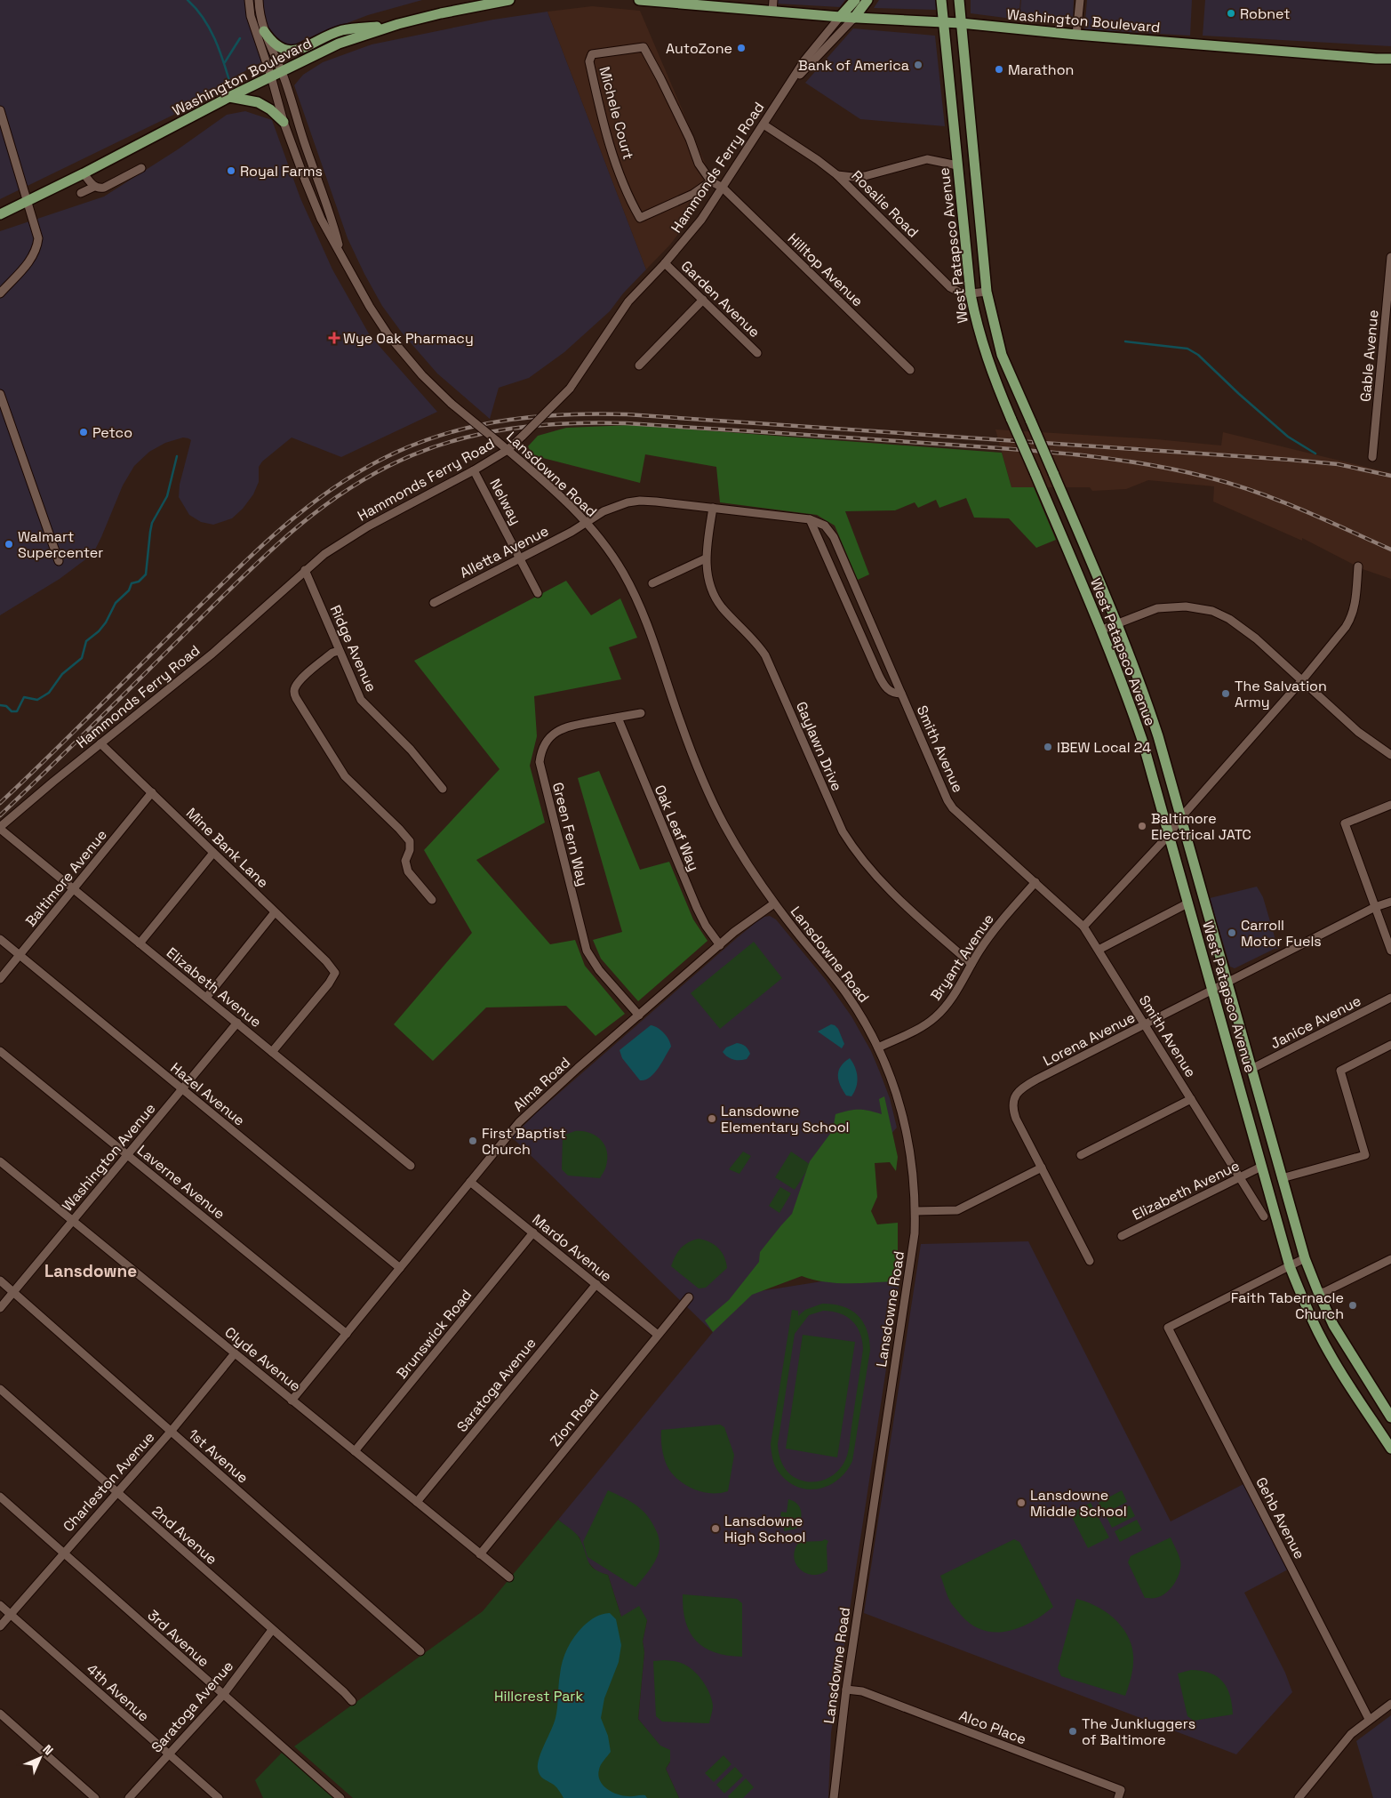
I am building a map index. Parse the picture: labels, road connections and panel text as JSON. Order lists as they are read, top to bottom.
{
  "streets": {
    "main road": ["Washington Boulevard", "West Patapsco Avenue"],
    "street": [
      "Michele Court",
      "Hammonds Ferry Road",
      "Rosalie Road",
      "Hilltop Avenue",
      "Garden Avenue",
      "Gable Avenue",
      "Lansdowne Road",
      "Nelway",
      "Alletta Avenue",
      "Ridge Avenue",
      "Gaylawn Drive",
      "Smith Avenue",
      "Oak Leaf Way",
      "Green Fern Way",
      "Mine Bank Lane",
      "Baltimore Avenue",
      "Bryant Avenue",
      "Elizabeth Avenue",
      "Janice Avenue",
      "Lorena Avenue",
      "Alma Road",
      "Hazel Avenue",
      "Washington Avenue",
      "Laverne Avenue",
      "Mardo Avenue",
      "Brunswick Road",
      "Clyde Avenue",
      "Saratoga Avenue",
      "Zion Road",
      "1st Avenue",
      "Charleston Avenue",
      "Gehb Avenue",
      "2nd Avenue",
      "3rd Avenue",
      "4th Avenue",
      "Alco Place"
    ]
  },
  "crossings": [
    ["Washington Boulevard", "Hammonds Ferry Road"],
    ["Washington Boulevard", "West Patapsco Avenue"],
    ["Washington Boulevard", "Lansdowne Road"],
    ["Michele Court", "Hammonds Ferry Road"],
    ["Michele Court", "Hilltop Avenue"],
    ["Hammonds Ferry Road", "Rosalie Road"],
    ["Hammonds Ferry Road", "Hilltop Avenue"],
    ["Hammonds Ferry Road", "Garden Avenue"],
    ["Hammonds Ferry Road", "Lansdowne Road"],
    ["Hammonds Ferry Road", "Nelway"],
    ["Hammonds Ferry Road", "Ridge Avenue"],
    ["Hammonds Ferry Road", "Mine Bank Lane"],
    ["Hammonds Ferry Road", "Elizabeth Avenue"],
    ["Rosalie Road", "West Patapsco Avenue"],
    ["West Patapsco Avenue", "Elizabeth Avenue"],
    ["West Patapsco Avenue", "Janice Avenue"],
    ["West Patapsco Avenue", "Lorena Avenue"],
    ["West Patapsco Avenue", "Gehb Avenue"],
    ["Lansdowne Road", "Alletta Avenue"],
    ["Lansdowne Road", "Smith Avenue"],
    ["Lansdowne Road", "Bryant Avenue"],
    ["Lansdowne Road", "Alma Road"],
    ["Lansdowne Road", "Alco Place"],
    ["Nelway", "Alletta Avenue"],
    ["Alletta Avenue", "Smith Avenue"],
    ["Gaylawn Drive", "Smith Avenue"],
    ["Gaylawn Drive", "Bryant Avenue"],
    ["Smith Avenue", "Bryant Avenue"],
    ["Smith Avenue", "Elizabeth Avenue"],
    ["Smith Avenue", "Lorena Avenue"],
    ["Oak Leaf Way", "Green Fern Way"],
    ["Oak Leaf Way", "Alma Road"],
    ["Green Fern Way", "Alma Road"],
    ["Mine Bank Lane", "Baltimore Avenue"],
    ["Mine Bank Lane", "Elizabeth Avenue"],
    ["Baltimore Avenue", "Elizabeth Avenue"],
    ["Baltimore Avenue", "Hazel Avenue"],
    ["Elizabeth Avenue", "Washington Avenue"],
    ["Alma Road", "Hazel Avenue"],
    ["Alma Road", "Laverne Avenue"],
    ["Alma Road", "Mardo Avenue"],
    ["Alma Road", "Clyde Avenue"],
    ["Hazel Avenue", "Washington Avenue"],
    ["Washington Avenue", "Laverne Avenue"],
    ["Washington Avenue", "Clyde Avenue"],
    ["Washington Avenue", "1st Avenue"],
    ["Mardo Avenue", "Brunswick Road"],
    ["Mardo Avenue", "Saratoga Avenue"],
    ["Mardo Avenue", "Zion Road"],
    ["Brunswick Road", "Clyde Avenue"],
    ["Clyde Avenue", "Saratoga Avenue"],
    ["Clyde Avenue", "Zion Road"],
    ["Clyde Avenue", "Charleston Avenue"],
    ["Saratoga Avenue", "2nd Avenue"],
    ["Saratoga Avenue", "3rd Avenue"],
    ["Saratoga Avenue", "4th Avenue"],
    ["1st Avenue", "Charleston Avenue"],
    ["Charleston Avenue", "2nd Avenue"],
    ["Charleston Avenue", "3rd Avenue"],
    ["Charleston Avenue", "4th Avenue"]
  ],
  "districts": ["Lansdowne"],
  "parks": ["Hillcrest Park"],
  "places": {
    "other": [
      "Robnet",
      "AutoZone",
      "Bank of America",
      "Marathon",
      "Royal Farms",
      "Petco",
      "Walmart Supercenter",
      "The Salvation Army",
      "IBEW Local 24",
      "Baltimore Electrical JATC",
      "Carroll Motor Fuels",
      "Lansdowne Elementary School",
      "First Baptist Church",
      "Faith Tabernacle Church",
      "Lansdowne Middle School",
      "Lansdowne High School",
      "The Junkluggers of Baltimore"
    ],
    "health": ["Wye Oak Pharmacy"]
  },
  "north": "top right"
}
